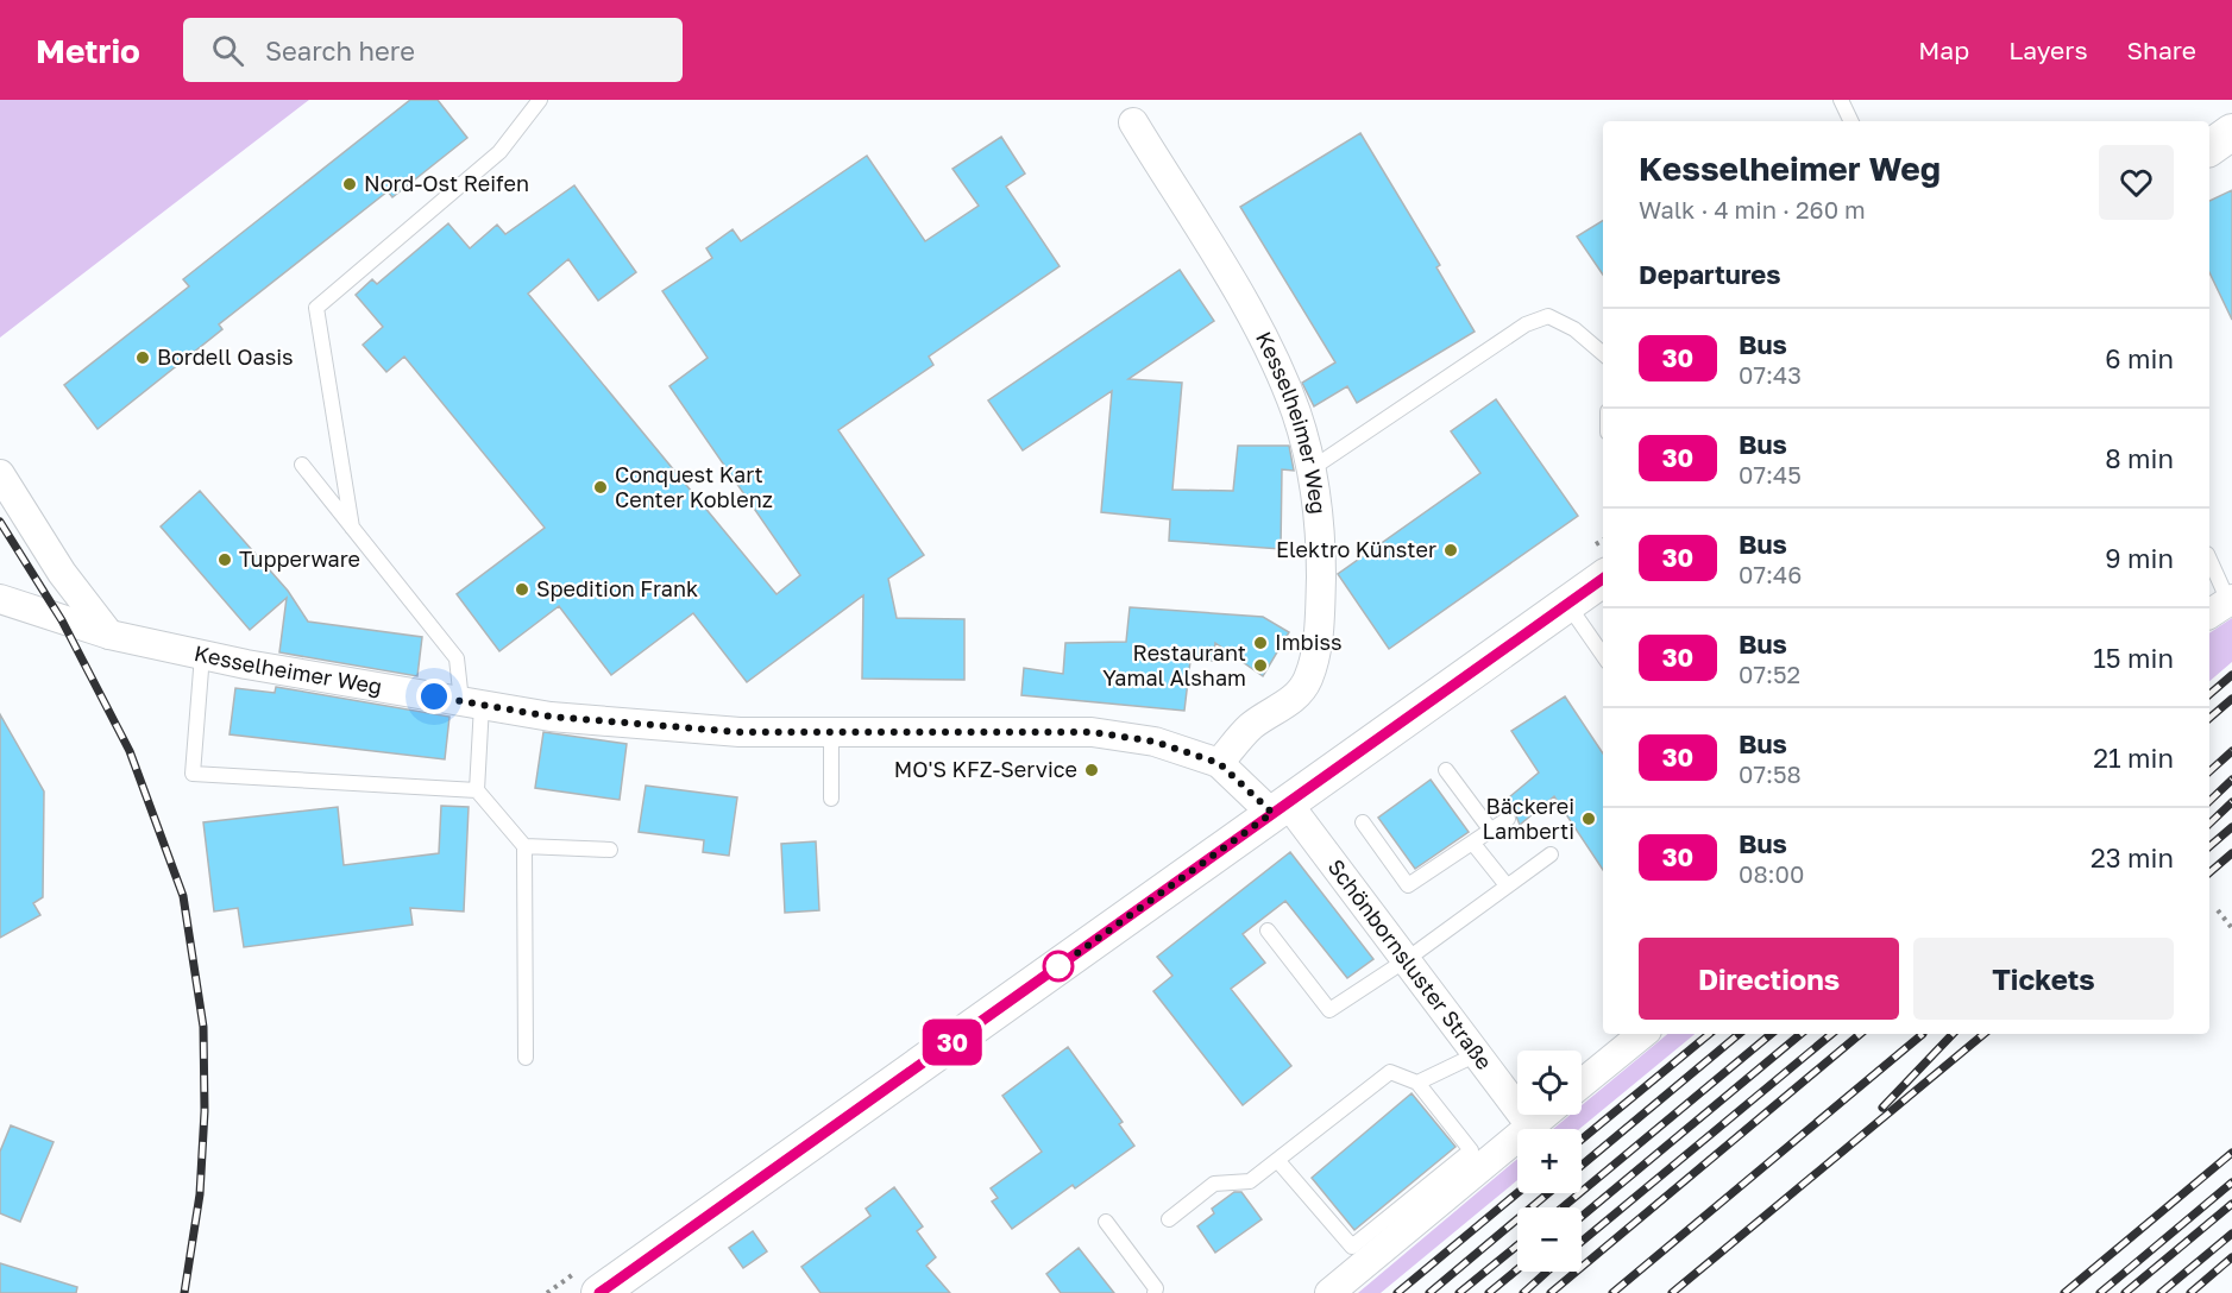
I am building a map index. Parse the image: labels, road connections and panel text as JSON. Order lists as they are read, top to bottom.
{
  "streets": {
    "street": ["Kesselheimer Weg", "Schönbornsluster Straße"]
  },
  "crossings": [
    ["Kesselheimer Weg", "Schönbornsluster Straße"]
  ],
  "places": [
    "Nord-Ost Reifen",
    "Bordell Oasis",
    "Conquest Kart Center Koblenz",
    "Elektro Künster",
    "Tupperware",
    "Spedition Frank",
    "Imbiss",
    "Restaurant Yamal Alsham",
    "MO'S KFZ-Service",
    "Bäckerei Lamberti"
  ],
  "lines": ["bus line 30"],
  "page": {
    "header": "Metrio",
    "search": "Search here",
    "nav": ["Map", "Layers", "Share"],
    "on_map": "30",
    "heading": [
      ["Kesselheimer Weg", "Walk · 4 min · 260 m"],
      "Departures"
    ],
    "list": [
      {
        "mark": "30",
        "name": "Bus",
        "note": "07:43",
        "value": "6 min"
      },
      {
        "mark": "30",
        "name": "Bus",
        "note": "07:45",
        "value": "8 min"
      },
      {
        "mark": "30",
        "name": "Bus",
        "note": "07:46",
        "value": "9 min"
      },
      {
        "mark": "30",
        "name": "Bus",
        "note": "07:52",
        "value": "15 min"
      },
      {
        "mark": "30",
        "name": "Bus",
        "note": "07:58",
        "value": "21 min"
      },
      {
        "mark": "30",
        "name": "Bus",
        "note": "08:00",
        "value": "23 min"
      }
    ],
    "buttons": ["Directions", "Tickets"],
    "map_buttons": ["+", "−"]
  }
}
